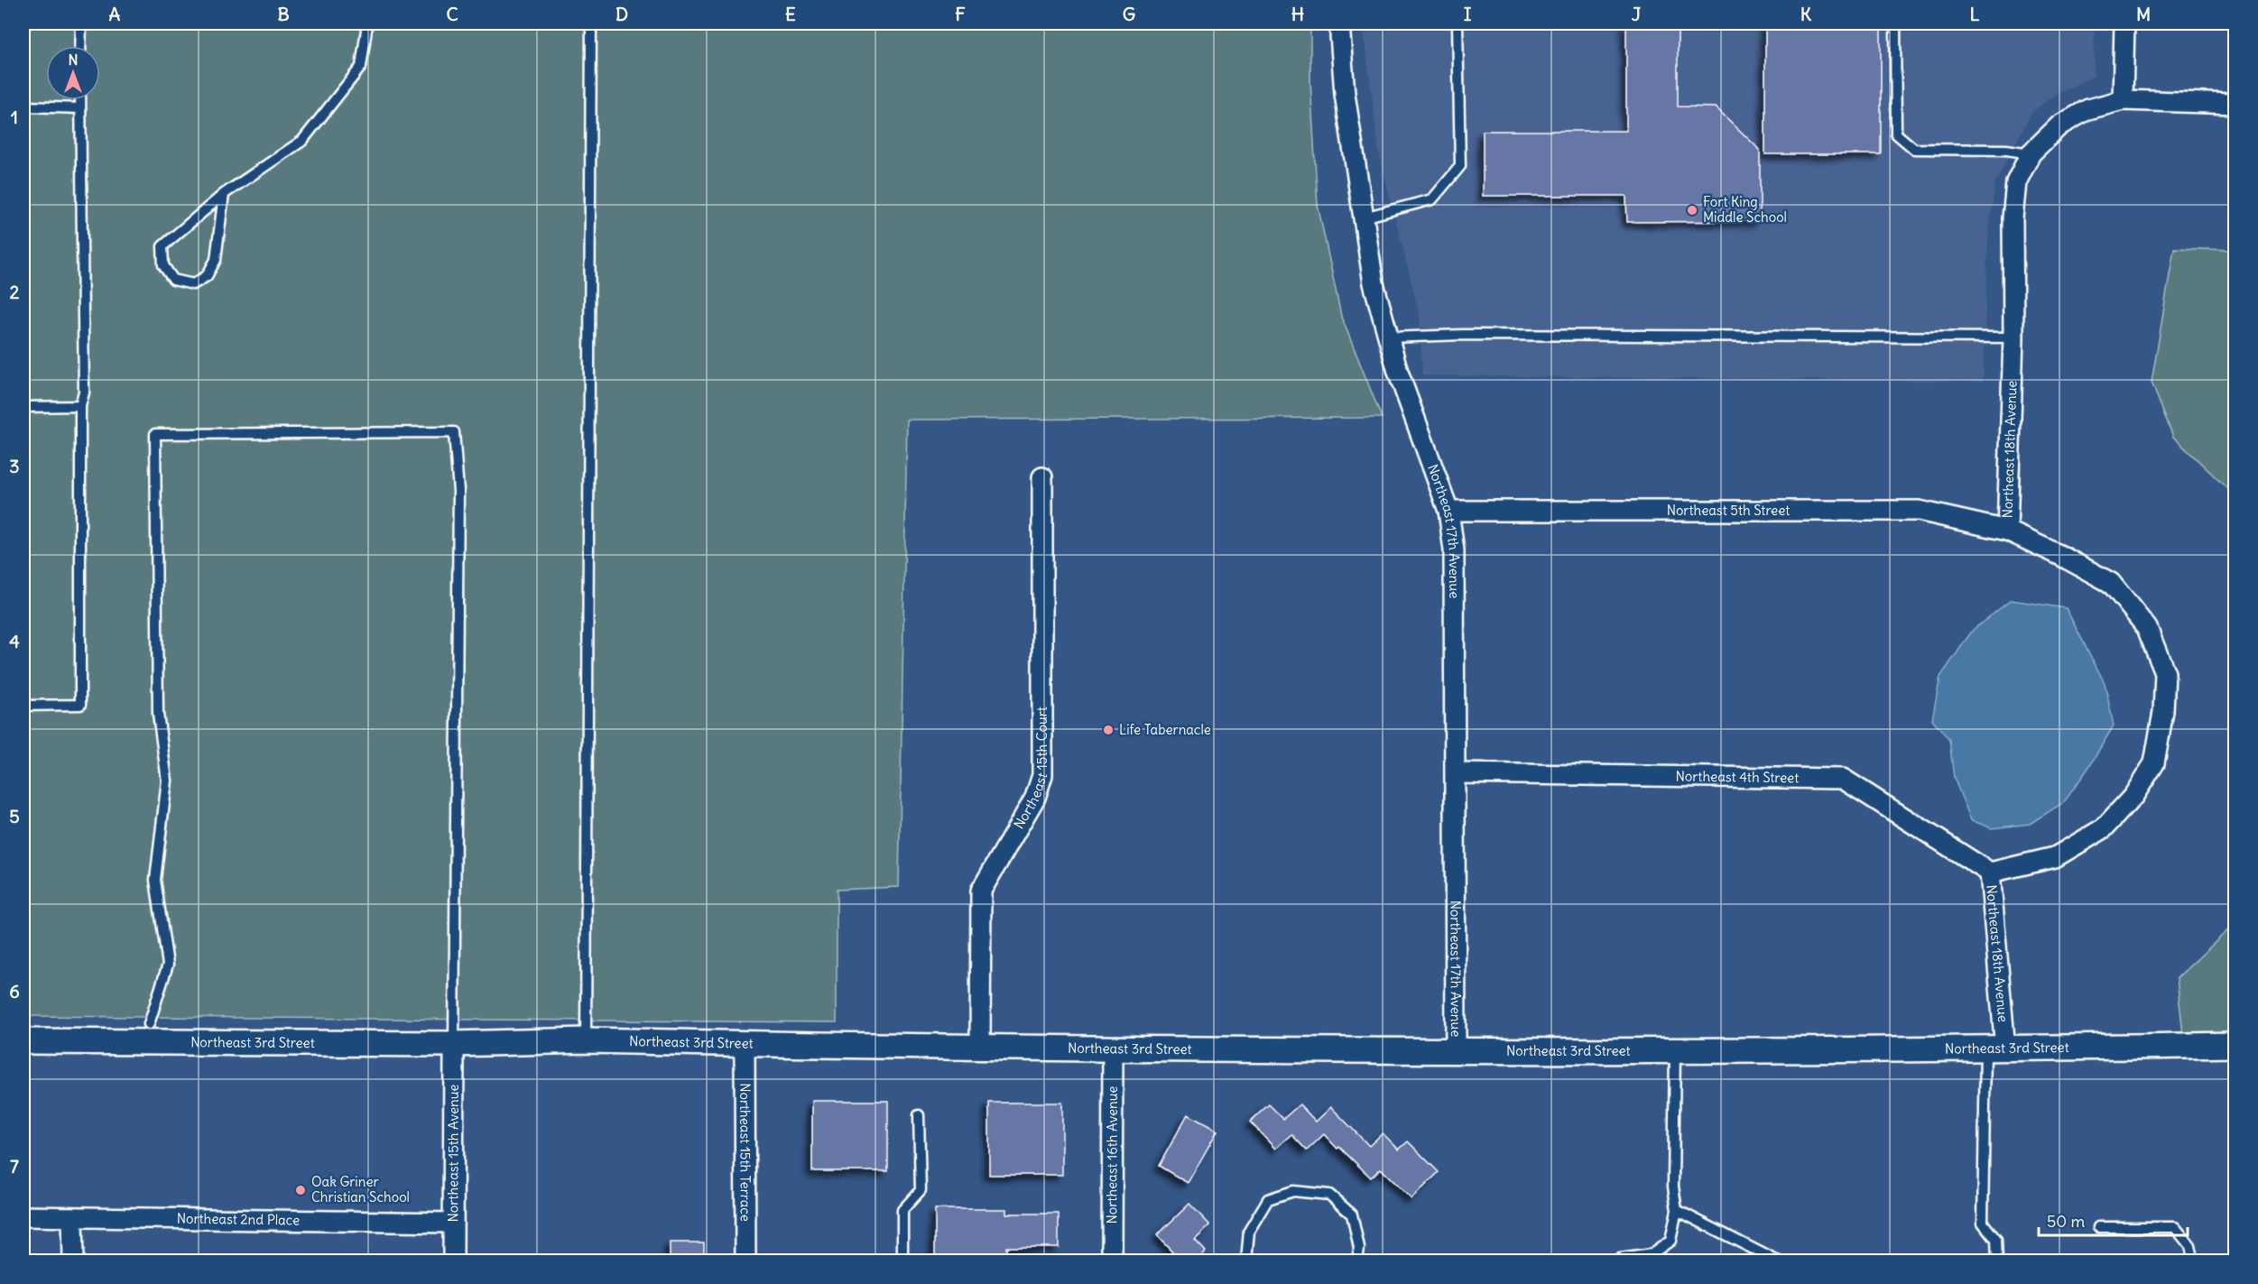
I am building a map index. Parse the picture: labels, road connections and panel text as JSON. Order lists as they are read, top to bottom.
{
  "streets": {
    "street": [
      "Northeast 18th Avenue",
      "Northeast 5th Street",
      "Northeast 17th Avenue",
      "Northeast 15th Court",
      "Northeast 4th Street",
      "Northeast 3rd Street",
      "Northeast 15th Avenue",
      "Northeast 15th Terrace",
      "Northeast 16th Avenue",
      "Northeast 2nd Place"
    ]
  },
  "crossings": [
    ["Northeast 18th Avenue", "Northeast 5th Street"],
    ["Northeast 18th Avenue", "Northeast 4th Street"],
    ["Northeast 18th Avenue", "Northeast 3rd Street"],
    ["Northeast 5th Street", "Northeast 17th Avenue"],
    ["Northeast 17th Avenue", "Northeast 4th Street"],
    ["Northeast 17th Avenue", "Northeast 3rd Street"],
    ["Northeast 15th Court", "Northeast 3rd Street"],
    ["Northeast 3rd Street", "Northeast 15th Avenue"],
    ["Northeast 3rd Street", "Northeast 15th Terrace"],
    ["Northeast 3rd Street", "Northeast 16th Avenue"],
    ["Northeast 15th Avenue", "Northeast 2nd Place"]
  ],
  "places": ["Fort King Middle School", "Life Tabernacle", "Oak Griner Christian School"],
  "scale_bar": "50 m",
  "north": "top",
  "grid": {
    "columns": [
      "A",
      "B",
      "C",
      "D",
      "E",
      "F",
      "G",
      "H",
      "I",
      "J",
      "K",
      "L",
      "M"
    ],
    "rows": [
      "1",
      "2",
      "3",
      "4",
      "5",
      "6",
      "7"
    ]
  }
}
